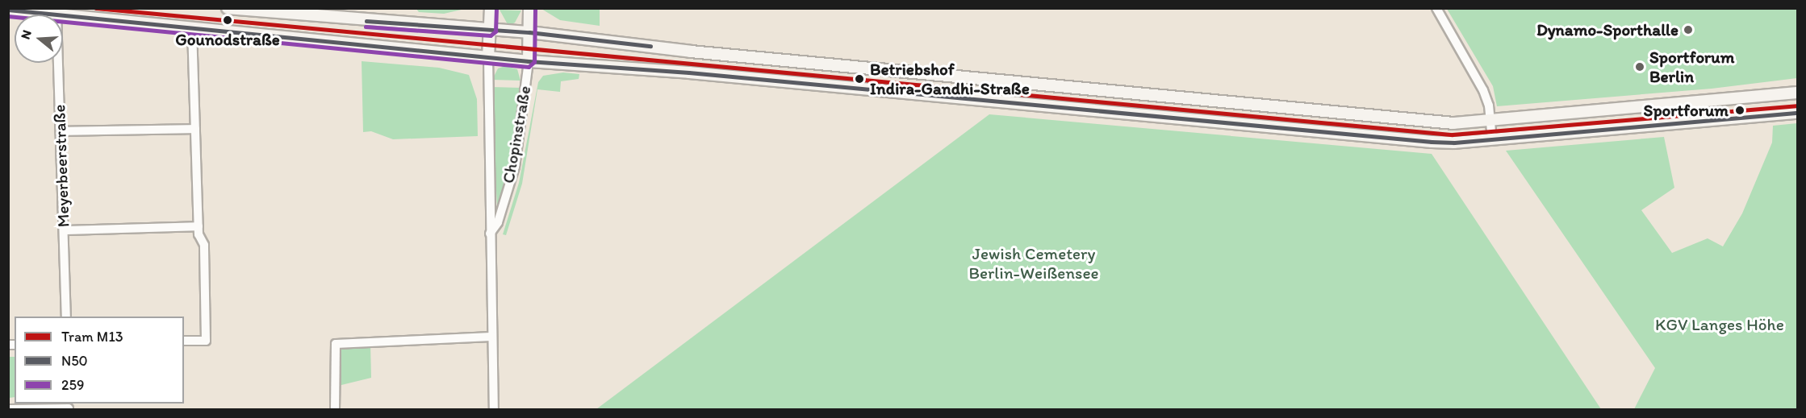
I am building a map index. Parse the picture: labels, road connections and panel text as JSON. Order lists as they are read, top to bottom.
{
  "streets": {
    "street": ["Chopinstraße", "Meyerbeerstraße"]
  },
  "parks": ["Jewish Cemetery Berlin-Weißensee", "KGV Langes Höhe"],
  "places": [
    "Gounodstraße",
    "Dynamo-Sporthalle",
    "Sportforum Berlin",
    "Betriebshof Indira-Gandhi-Straße",
    "Sportforum"
  ],
  "lines": ["tram line M13", "transit line 259", "transit line N50"],
  "legend": ["Tram M13", "N50", "259"],
  "north": "left"
}
